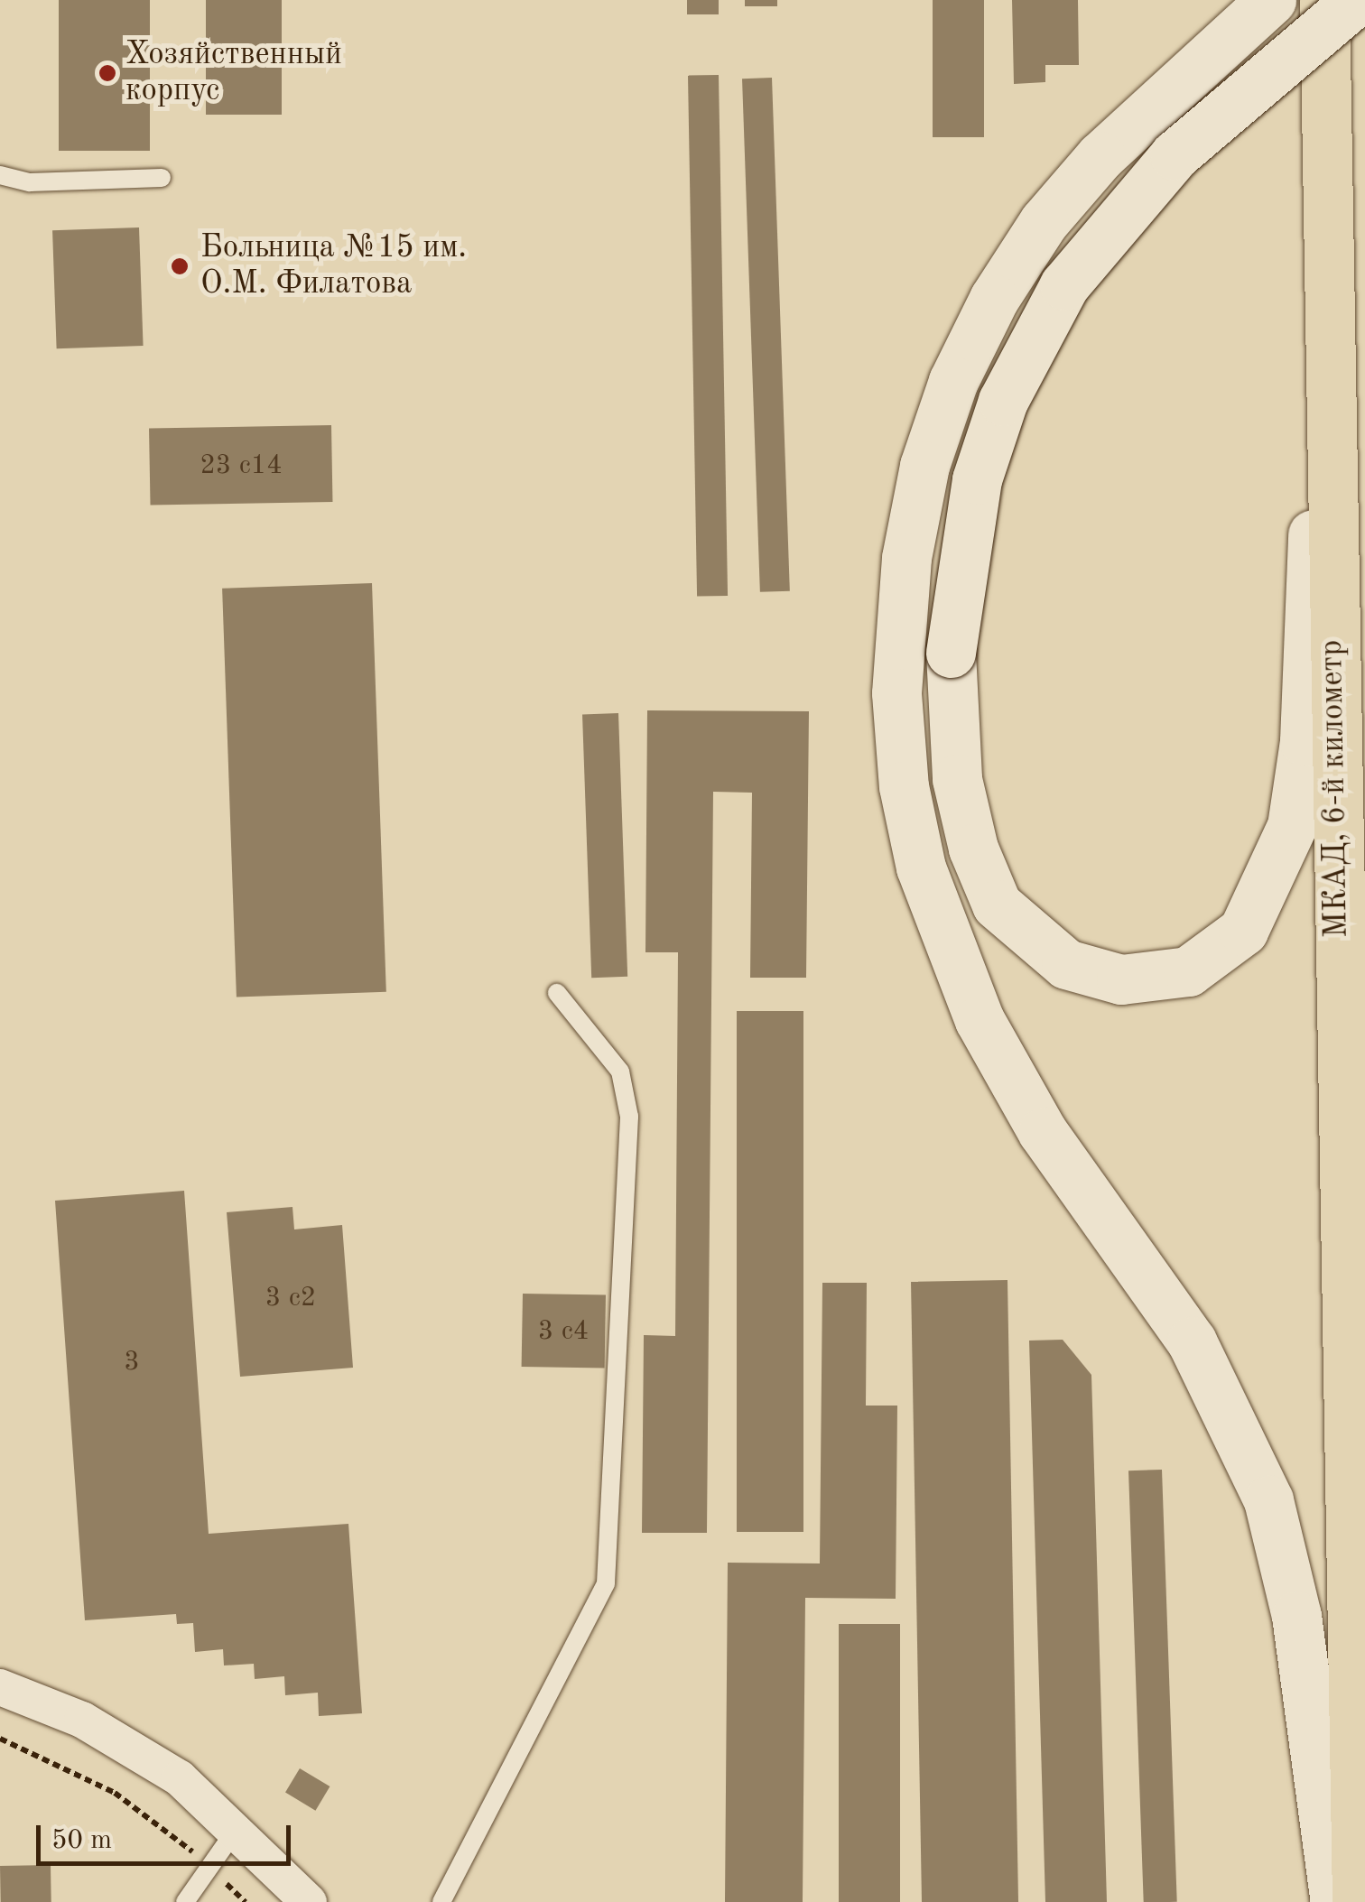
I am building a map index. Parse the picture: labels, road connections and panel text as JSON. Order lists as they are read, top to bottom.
{
  "streets": {
    "highway": ["МКАД, 6-й километр"]
  },
  "places": ["Хозяйственный корпус", "Больница №15 им. О.М. Филатова"],
  "house_numbers": [
    "23 с14",
    "3 с2",
    "3 с4",
    "3"
  ],
  "scale_bar": "50 m"
}
